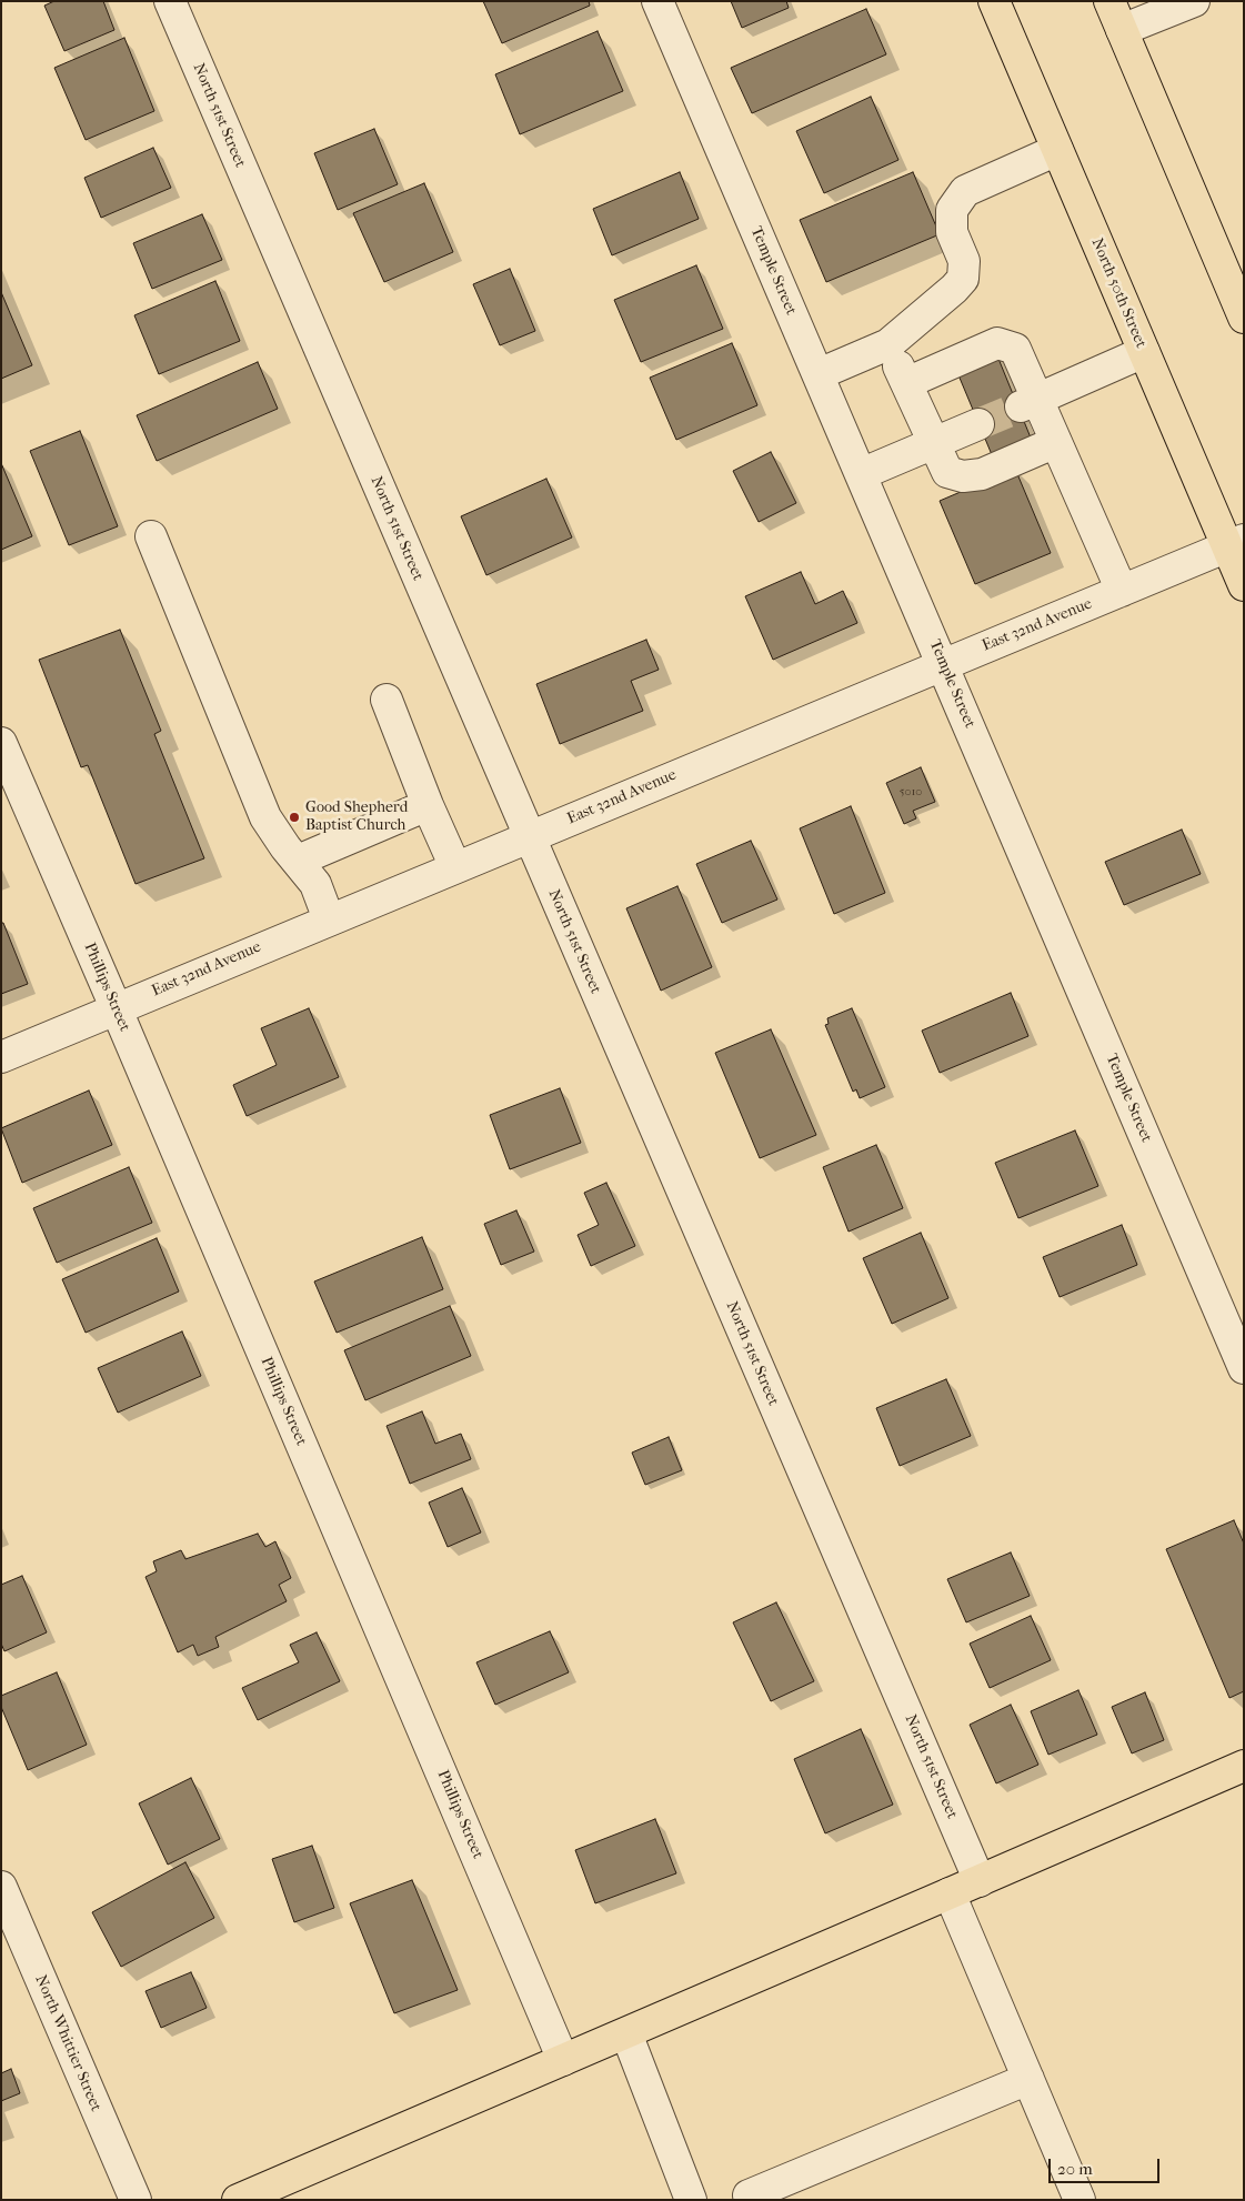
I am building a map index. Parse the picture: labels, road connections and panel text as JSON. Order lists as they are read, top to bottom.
{
  "streets": {
    "main road": ["North 50th Street"],
    "street": [
      "North 51st Street",
      "Temple Street",
      "East 32nd Avenue",
      "Phillips Street",
      "North Whittier Street"
    ]
  },
  "crossings": [
    ["North 51st Street", "East 32nd Avenue"],
    ["Temple Street", "East 32nd Avenue"],
    ["North 50th Street", "East 32nd Avenue"],
    ["East 32nd Avenue", "Phillips Street"]
  ],
  "places": ["Good Shepherd Baptist Church"],
  "house_numbers": ["5010"],
  "scale_bar": "20 m"
}
